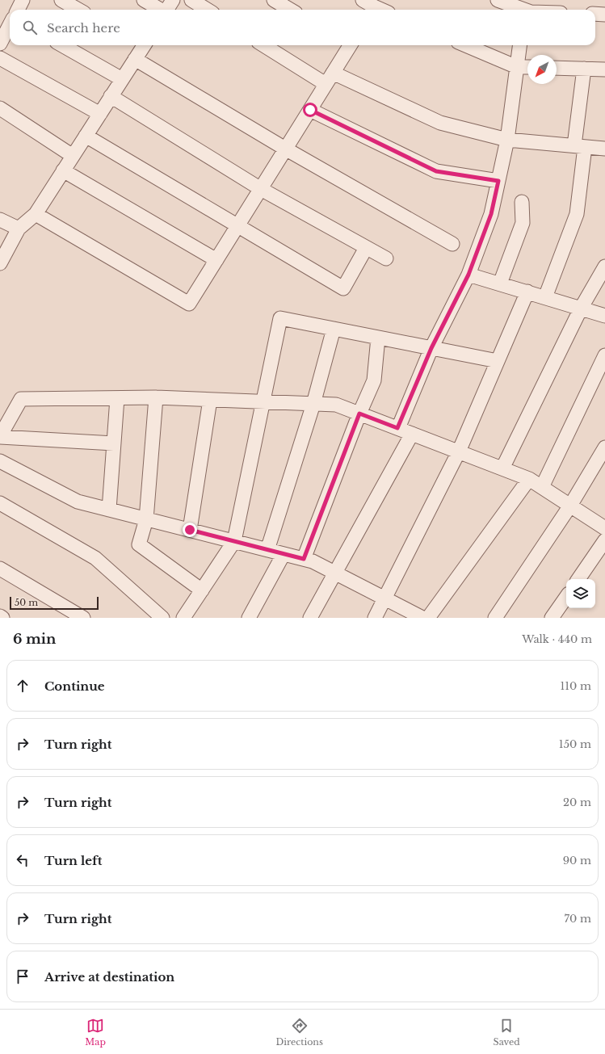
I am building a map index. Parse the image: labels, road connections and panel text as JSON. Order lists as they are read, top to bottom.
{
  "scale_bar": "50 m",
  "north": "bottom left",
  "page": {
    "search": "Search here",
    "scale": "50 m",
    "heading": ["6 min", "Walk · 440 m"],
    "list": [
      ["Continue", "110 m"],
      ["Turn right", "150 m"],
      ["Turn right", "20 m"],
      ["Turn left", "90 m"],
      ["Turn right", "70 m"],
      "Arrive at destination"
    ],
    "nav": ["Map", "Directions", "Saved"]
  }
}
